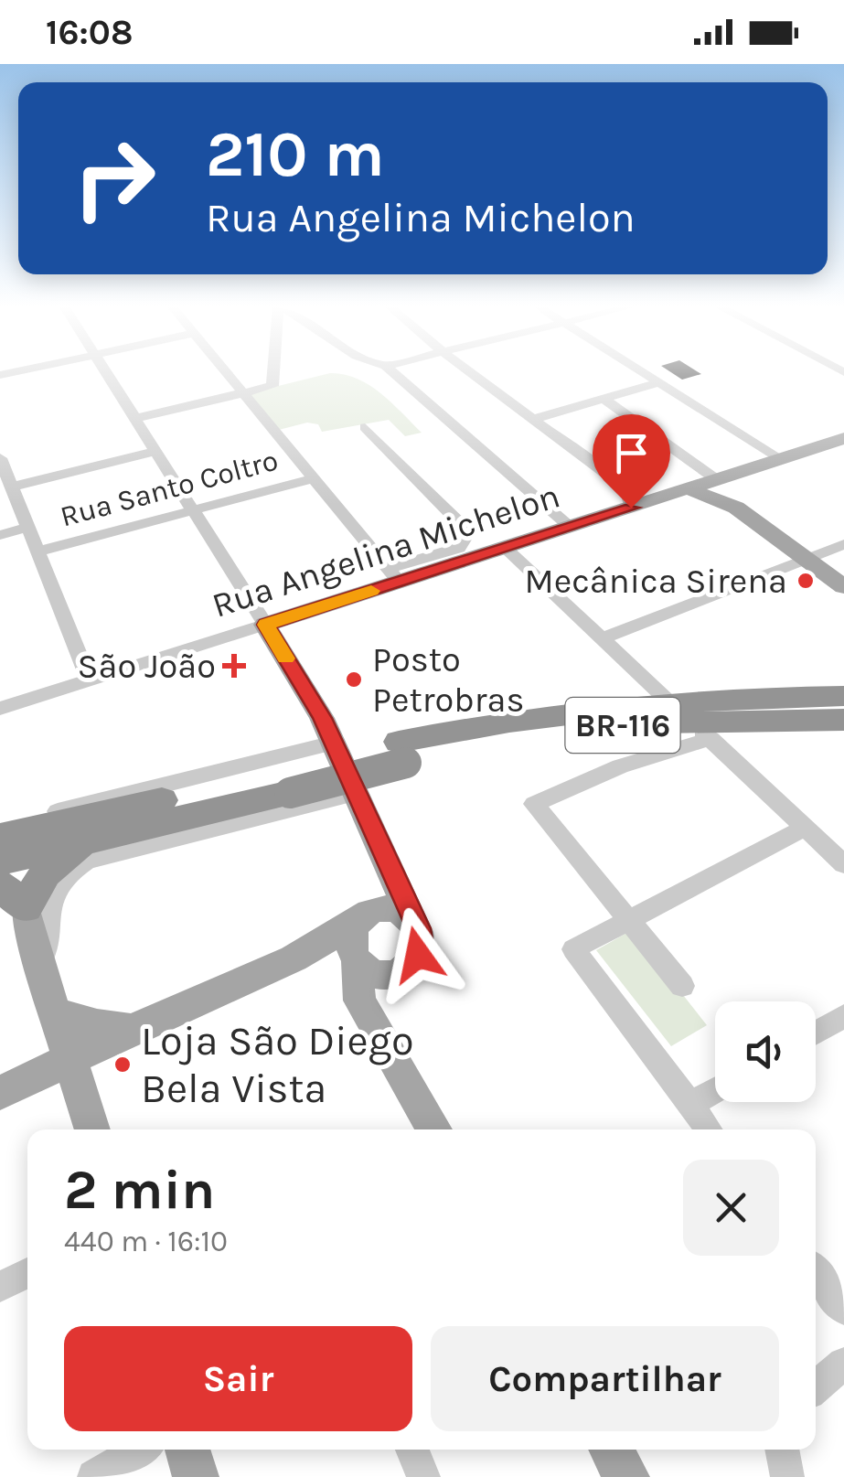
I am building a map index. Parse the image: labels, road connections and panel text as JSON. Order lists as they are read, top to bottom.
{
  "streets": {
    "highway": ["BR-116"],
    "main road": ["Rua Angelina Michelon"],
    "street": ["Rua Santo Coltro"]
  },
  "places": {
    "other": ["Mecânica Sirena", "Posto Petrobras", "Loja São Diego Bela Vista"],
    "health": ["São João"]
  },
  "page": {
    "status": "16:08",
    "turn": ["210 m", "Rua Angelina Michelon"],
    "heading": ["2 min", "440 m · 16:10"],
    "buttons": ["Sair", "Compartilhar"]
  }
}
